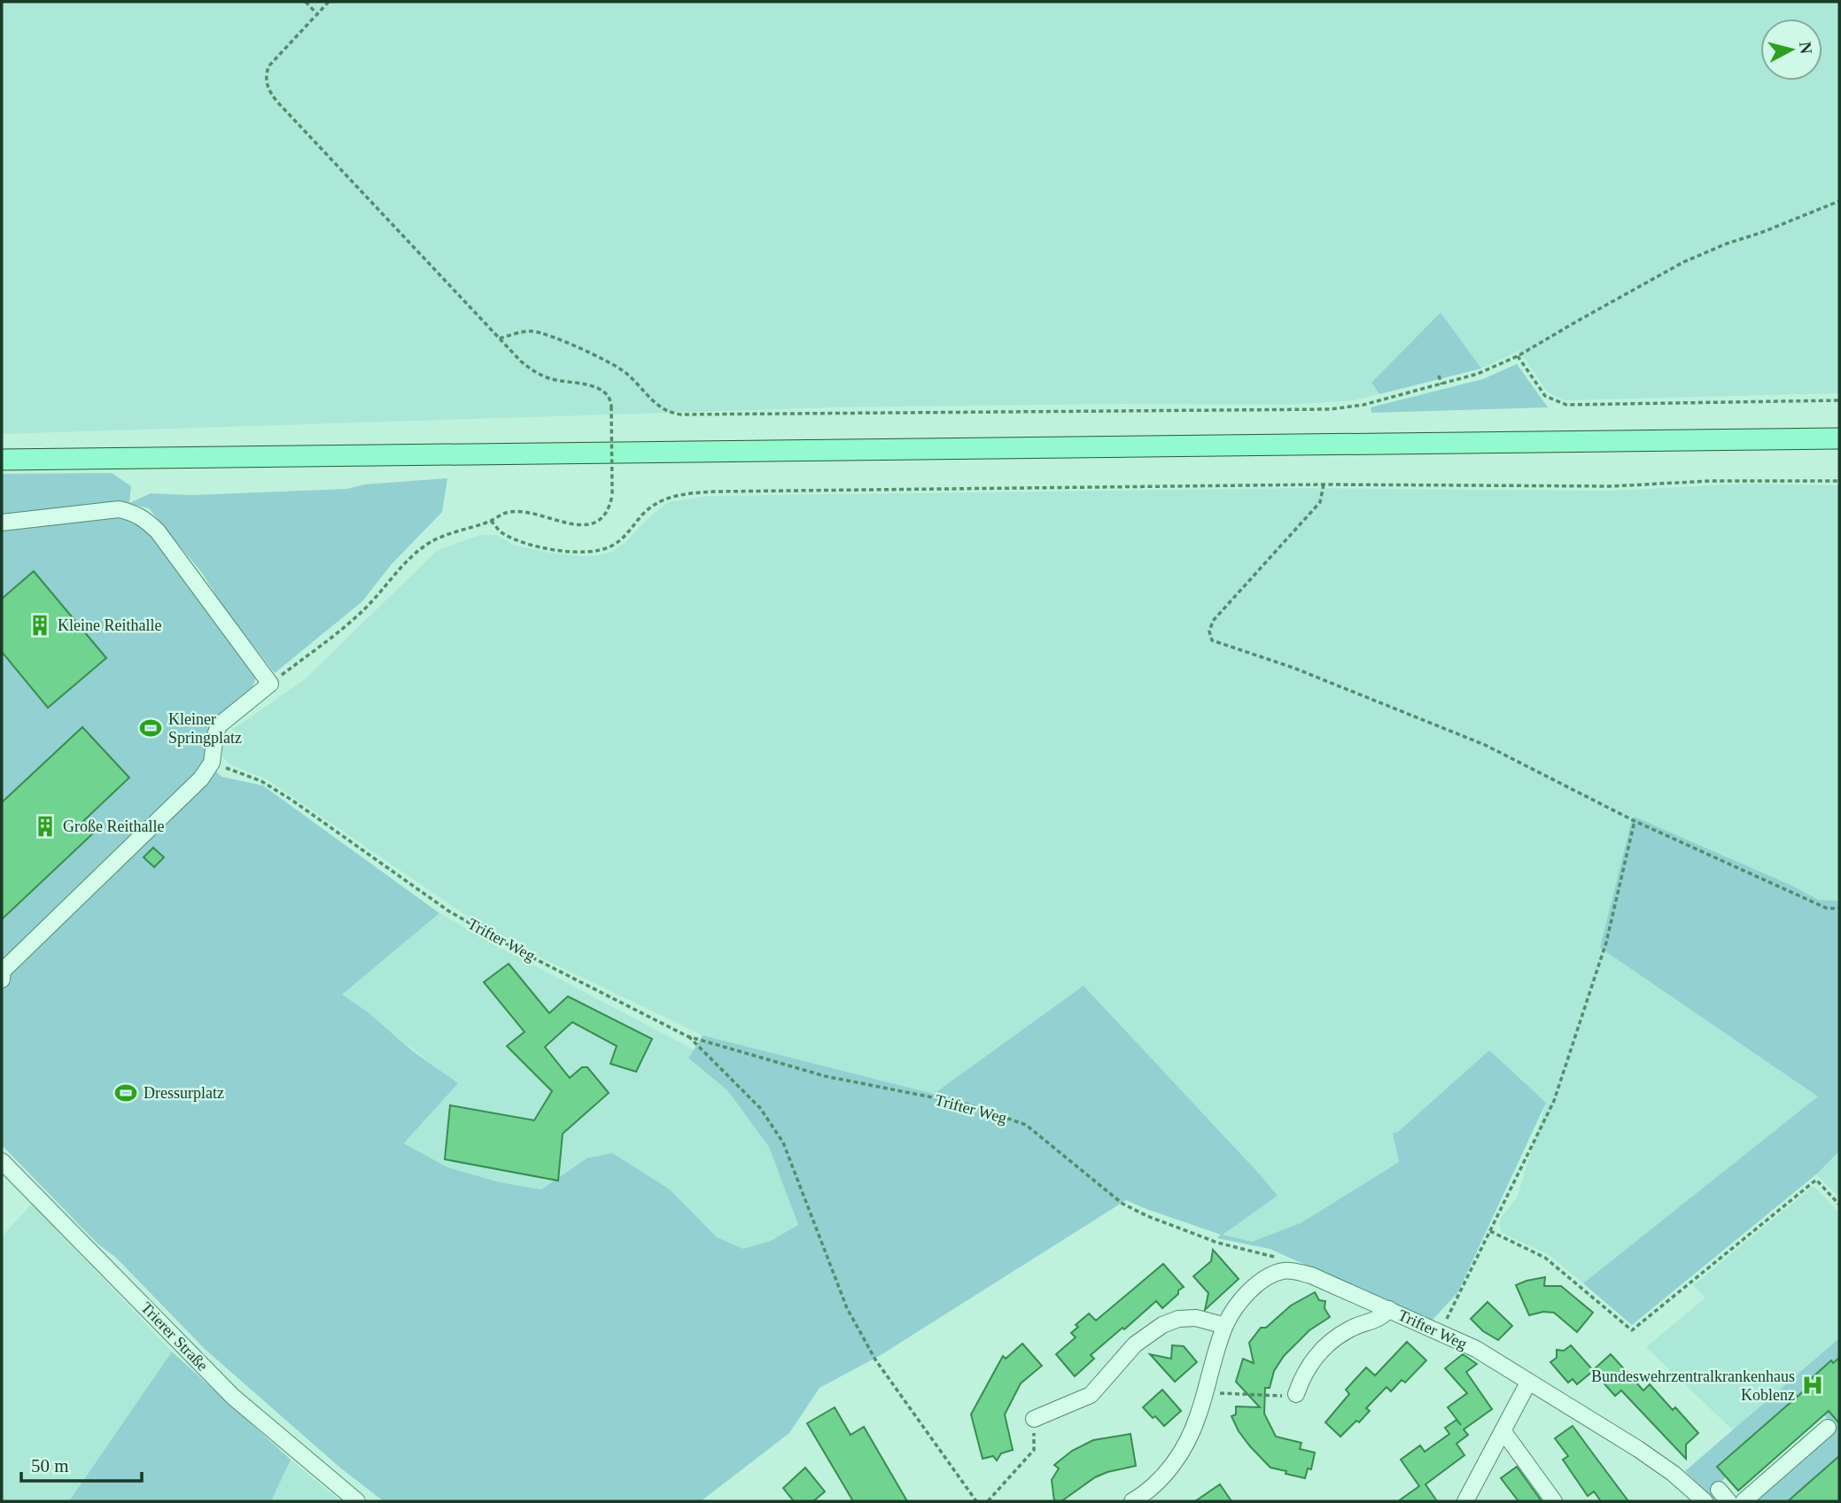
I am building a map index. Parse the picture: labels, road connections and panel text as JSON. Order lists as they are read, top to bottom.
{
  "streets": {
    "street": ["Trifter Weg", "Trierer Straße"]
  },
  "places": {
    "building": ["Kleine Reithalle", "Große Reithalle"],
    "sports": ["Kleiner Springplatz", "Dressurplatz"],
    "hospital": ["Bundeswehrzentralkrankenhaus Koblenz"]
  },
  "scale_bar": "50 m",
  "north": "right"
}
